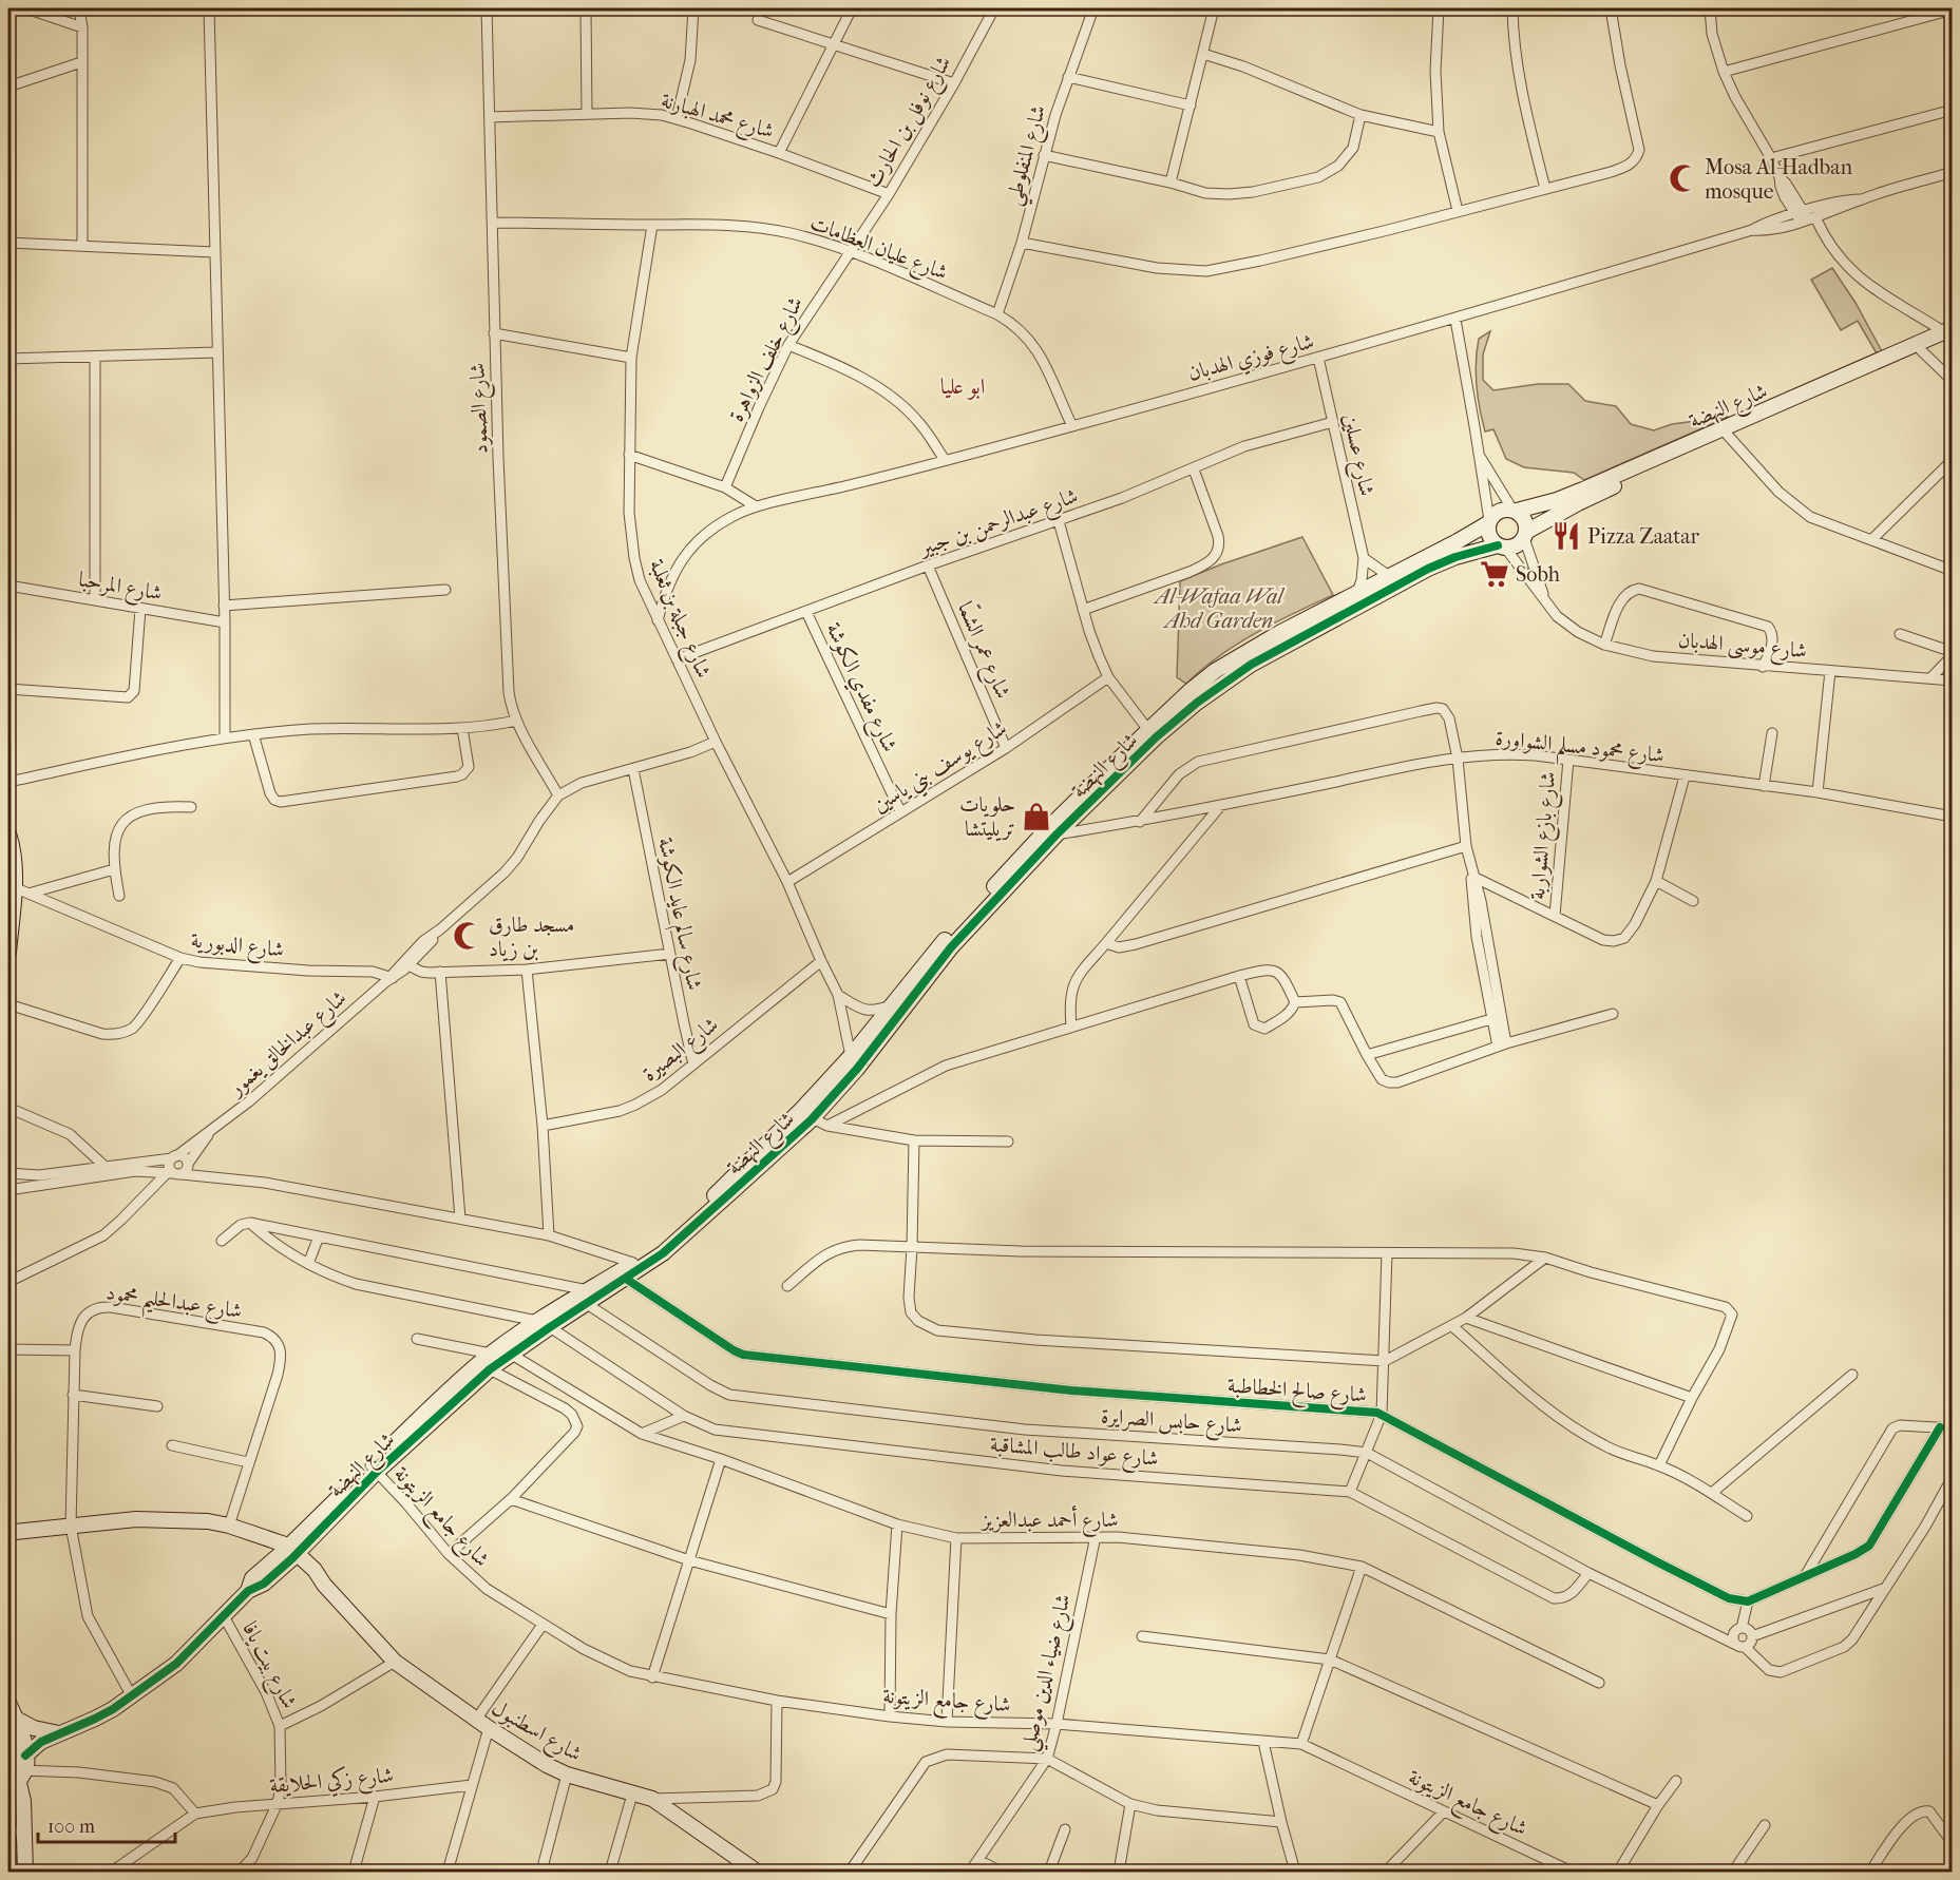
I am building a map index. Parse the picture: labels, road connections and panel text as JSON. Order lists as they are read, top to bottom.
{
  "streets": {
    "street": [
      "شارع محمد الهبارنة",
      "شارع نوفل بن الحارث",
      "شارع المنفلوطي",
      "شارع عليان العظامات",
      "شارع فوزي الهدبان",
      "شارع خلف الزواهرة",
      "شارع النهضة",
      "شارع الصمود",
      "شارع عسلين",
      "شارع عبدالرحمن بن جبير",
      "شارع المرحبا",
      "شارع جبلة بن ثعلبة",
      "شارع موسى الهدبان",
      "شارع عمر الشمّا",
      "شارع مفدي الكوشة",
      "شارع محمود مسلم الشواورة",
      "شارع يوسف بني ياسين",
      "شارع بازع الشواربة",
      "شارع سالم عايد الكوشة",
      "شارع الدبورية",
      "شارع عبدالخالق يغمور",
      "شارع البصيرة",
      "شارع عبدالحليم محمود",
      "شارع صالح الخطاطبة",
      "شارع حابس الصرايرة",
      "شارع عواد طالب المشاقبة",
      "شارع جامع الزيتونة",
      "شارع أحمد عبدالعزيز",
      "شارع بيت يافا",
      "شارع ضياء الدين موصلي",
      "شارع اسطنبول",
      "شارع زكي الحلايقة"
    ]
  },
  "crossings": [
    ["شارع محمد الهبارنة", "شارع نوفل بن الحارث"],
    ["شارع محمد الهبارنة", "شارع الصمود"],
    ["شارع نوفل بن الحارث", "شارع عليان العظامات"],
    ["شارع نوفل بن الحارث", "شارع خلف الزواهرة"],
    ["شارع المنفلوطي", "شارع عليان العظامات"],
    ["شارع عليان العظامات", "شارع فوزي الهدبان"],
    ["شارع عليان العظامات", "شارع خلف الزواهرة"],
    ["شارع عليان العظامات", "شارع الصمود"],
    ["شارع عليان العظامات", "شارع جبلة بن ثعلبة"],
    ["شارع فوزي الهدبان", "شارع عسلين"],
    ["شارع فوزي الهدبان", "شارع جبلة بن ثعلبة"],
    ["شارع النهضة", "شارع عسلين"],
    ["شارع النهضة", "شارع جبلة بن ثعلبة"],
    ["شارع النهضة", "شارع موسى الهدبان"],
    ["شارع النهضة", "شارع محمود مسلم الشواورة"],
    ["شارع النهضة", "شارع عبدالحليم محمود"],
    ["شارع النهضة", "شارع صالح الخطاطبة"],
    ["شارع النهضة", "شارع حابس الصرايرة"],
    ["شارع النهضة", "شارع عواد طالب المشاقبة"],
    ["شارع النهضة", "شارع جامع الزيتونة"],
    ["شارع النهضة", "شارع أحمد عبدالعزيز"],
    ["شارع النهضة", "شارع بيت يافا"],
    ["شارع النهضة", "شارع اسطنبول"],
    ["شارع الصمود", "شارع عبدالخالق يغمور"],
    ["شارع عسلين", "شارع عبدالرحمن بن جبير"],
    ["شارع عبدالرحمن بن جبير", "شارع جبلة بن ثعلبة"],
    ["شارع عبدالرحمن بن جبير", "شارع عمر الشمّا"],
    ["شارع عبدالرحمن بن جبير", "شارع مفدي الكوشة"],
    ["شارع جبلة بن ثعلبة", "شارع يوسف بني ياسين"],
    ["شارع جبلة بن ثعلبة", "شارع عبدالخالق يغمور"],
    ["شارع جبلة بن ثعلبة", "شارع البصيرة"],
    ["شارع عمر الشمّا", "شارع يوسف بني ياسين"],
    ["شارع مفدي الكوشة", "شارع يوسف بني ياسين"],
    ["شارع محمود مسلم الشواورة", "شارع بازع الشواربة"],
    ["شارع سالم عايد الكوشة", "شارع عبدالخالق يغمور"],
    ["شارع سالم عايد الكوشة", "شارع البصيرة"],
    ["شارع الدبورية", "شارع عبدالخالق يغمور"],
    ["شارع عبدالحليم محمود", "شارع اسطنبول"],
    ["شارع حابس الصرايرة", "شارع عواد طالب المشاقبة"],
    ["شارع جامع الزيتونة", "شارع ضياء الدين موصلي"],
    ["شارع أحمد عبدالعزيز", "شارع ضياء الدين موصلي"],
    ["شارع بيت يافا", "شارع زكي الحلايقة"]
  ],
  "districts": ["ابو عليا"],
  "parks": ["Al-Wafaa Wal Ahd Garden"],
  "places": {
    "mosque": ["Mosa Al-Hadban mosque", "مسجد طارق بن زياد"],
    "restaurant": ["Pizza Zaatar"],
    "supermarket": ["Sobh"],
    "shop": ["حلويات تريليتشا"]
  },
  "scale_bar": "100 m"
}
